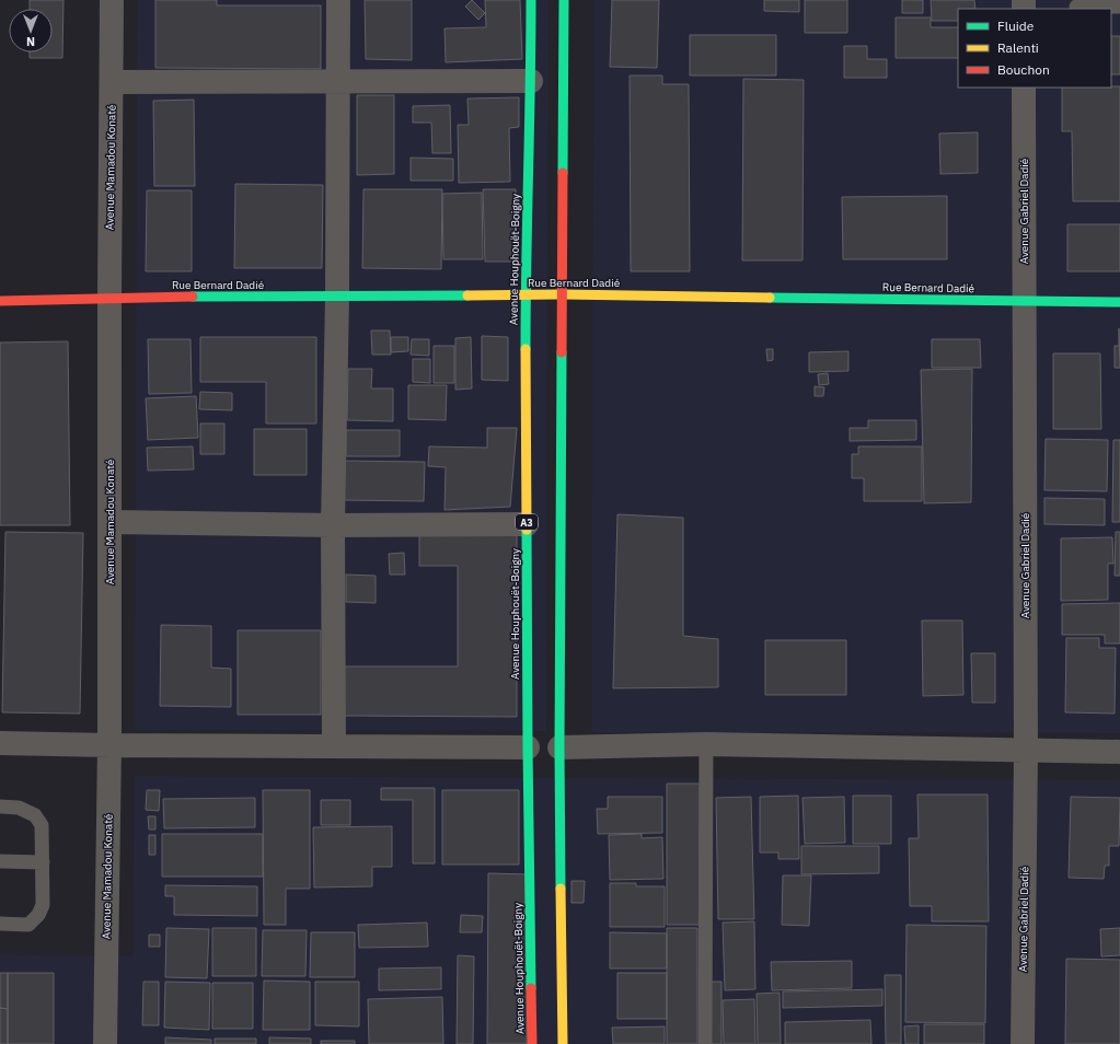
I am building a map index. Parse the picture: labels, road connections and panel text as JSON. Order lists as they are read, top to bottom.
{
  "streets": {
    "main road": ["Avenue Houphouët-Boigny", "Rue Bernard Dadié", "A3"],
    "street": ["Avenue Mamadou Konaté", "Avenue Gabriel Dadié"]
  },
  "crossings": [
    ["Avenue Mamadou Konaté", "Rue Bernard Dadié"],
    ["Avenue Gabriel Dadié", "Rue Bernard Dadié"],
    ["Avenue Houphouët-Boigny", "Rue Bernard Dadié"]
  ],
  "legend": ["Fluide", "Ralenti", "Bouchon"],
  "north": "bottom"
}
